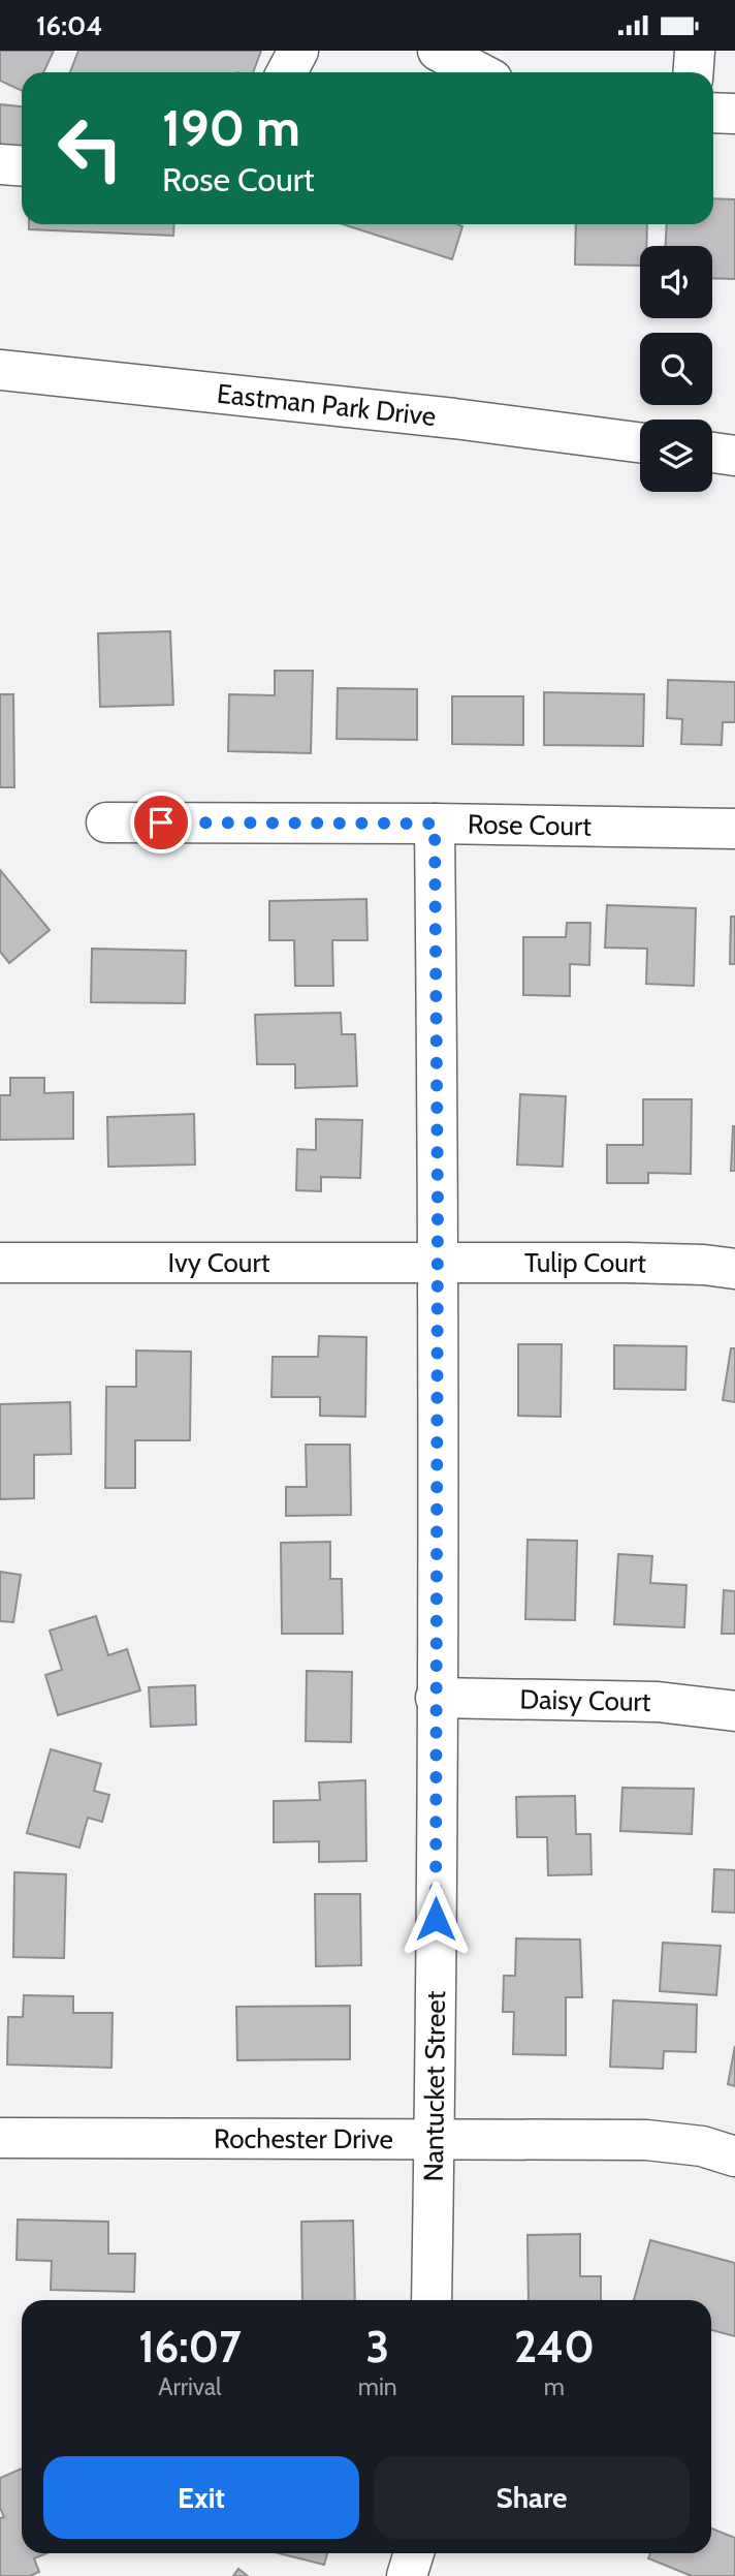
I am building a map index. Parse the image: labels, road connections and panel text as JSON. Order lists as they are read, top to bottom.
{
  "streets": {
    "street": [
      "Eastman Park Drive",
      "Rose Court",
      "Ivy Court",
      "Tulip Court",
      "Daisy Court",
      "Nantucket Street",
      "Rochester Drive"
    ]
  },
  "crossings": [
    ["Rose Court", "Nantucket Street"],
    ["Ivy Court", "Tulip Court"],
    ["Ivy Court", "Nantucket Street"],
    ["Tulip Court", "Nantucket Street"],
    ["Daisy Court", "Nantucket Street"],
    ["Nantucket Street", "Rochester Drive"]
  ],
  "page": {
    "status": "16:04",
    "turn": ["190 m", "Rose Court"],
    "eta": [
      "16:07",
      "Arrival",
      "3",
      "min",
      "240",
      "m"
    ],
    "buttons": ["Exit", "Share"]
  }
}
